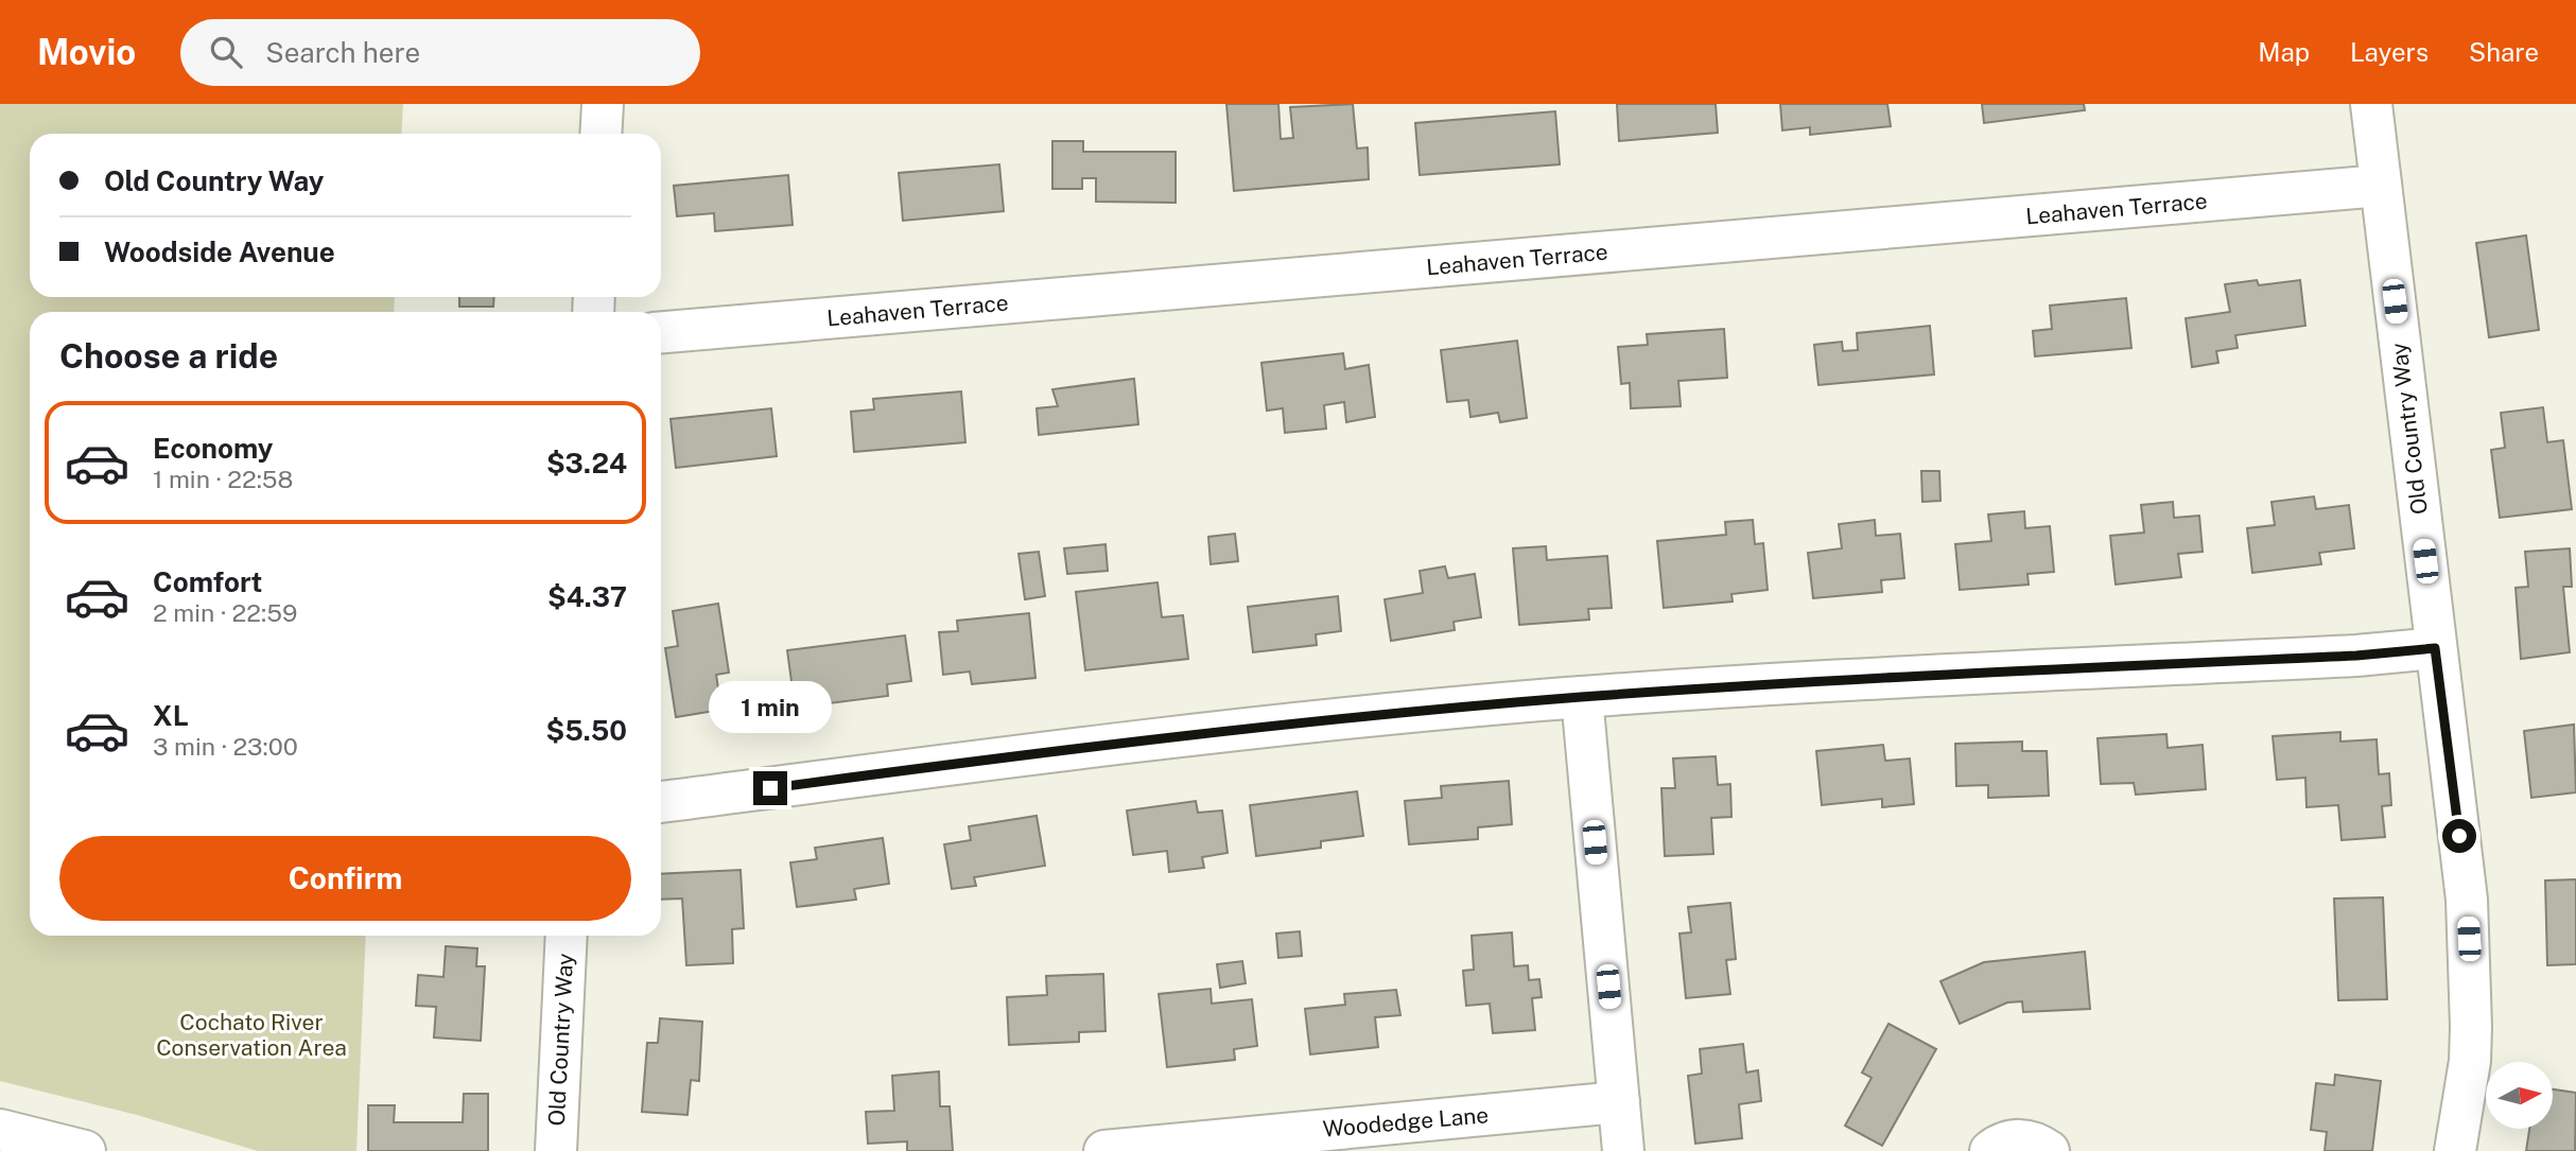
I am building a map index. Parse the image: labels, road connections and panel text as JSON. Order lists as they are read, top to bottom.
{
  "streets": {
    "street": ["Leahaven Terrace", "Old Country Way", "Woodedge Lane"]
  },
  "crossings": [
    ["Leahaven Terrace", "Old Country Way"]
  ],
  "parks": ["Cochato River Conservation Area"],
  "north": "right",
  "page": {
    "header": "Movio",
    "search": "Search here",
    "nav": ["Map", "Layers", "Share"],
    "banner": ["Old Country Way", "Woodside Avenue"],
    "heading": "Choose a ride",
    "list": [
      {
        "name": "Economy",
        "note": "1 min · 22:58",
        "value": "$3.24"
      },
      {
        "name": "Comfort",
        "note": "2 min · 22:59",
        "value": "$4.37"
      },
      {
        "name": "XL",
        "note": "3 min · 23:00",
        "value": "$5.50"
      }
    ],
    "bubble": "1 min",
    "buttons": "Confirm"
  }
}
